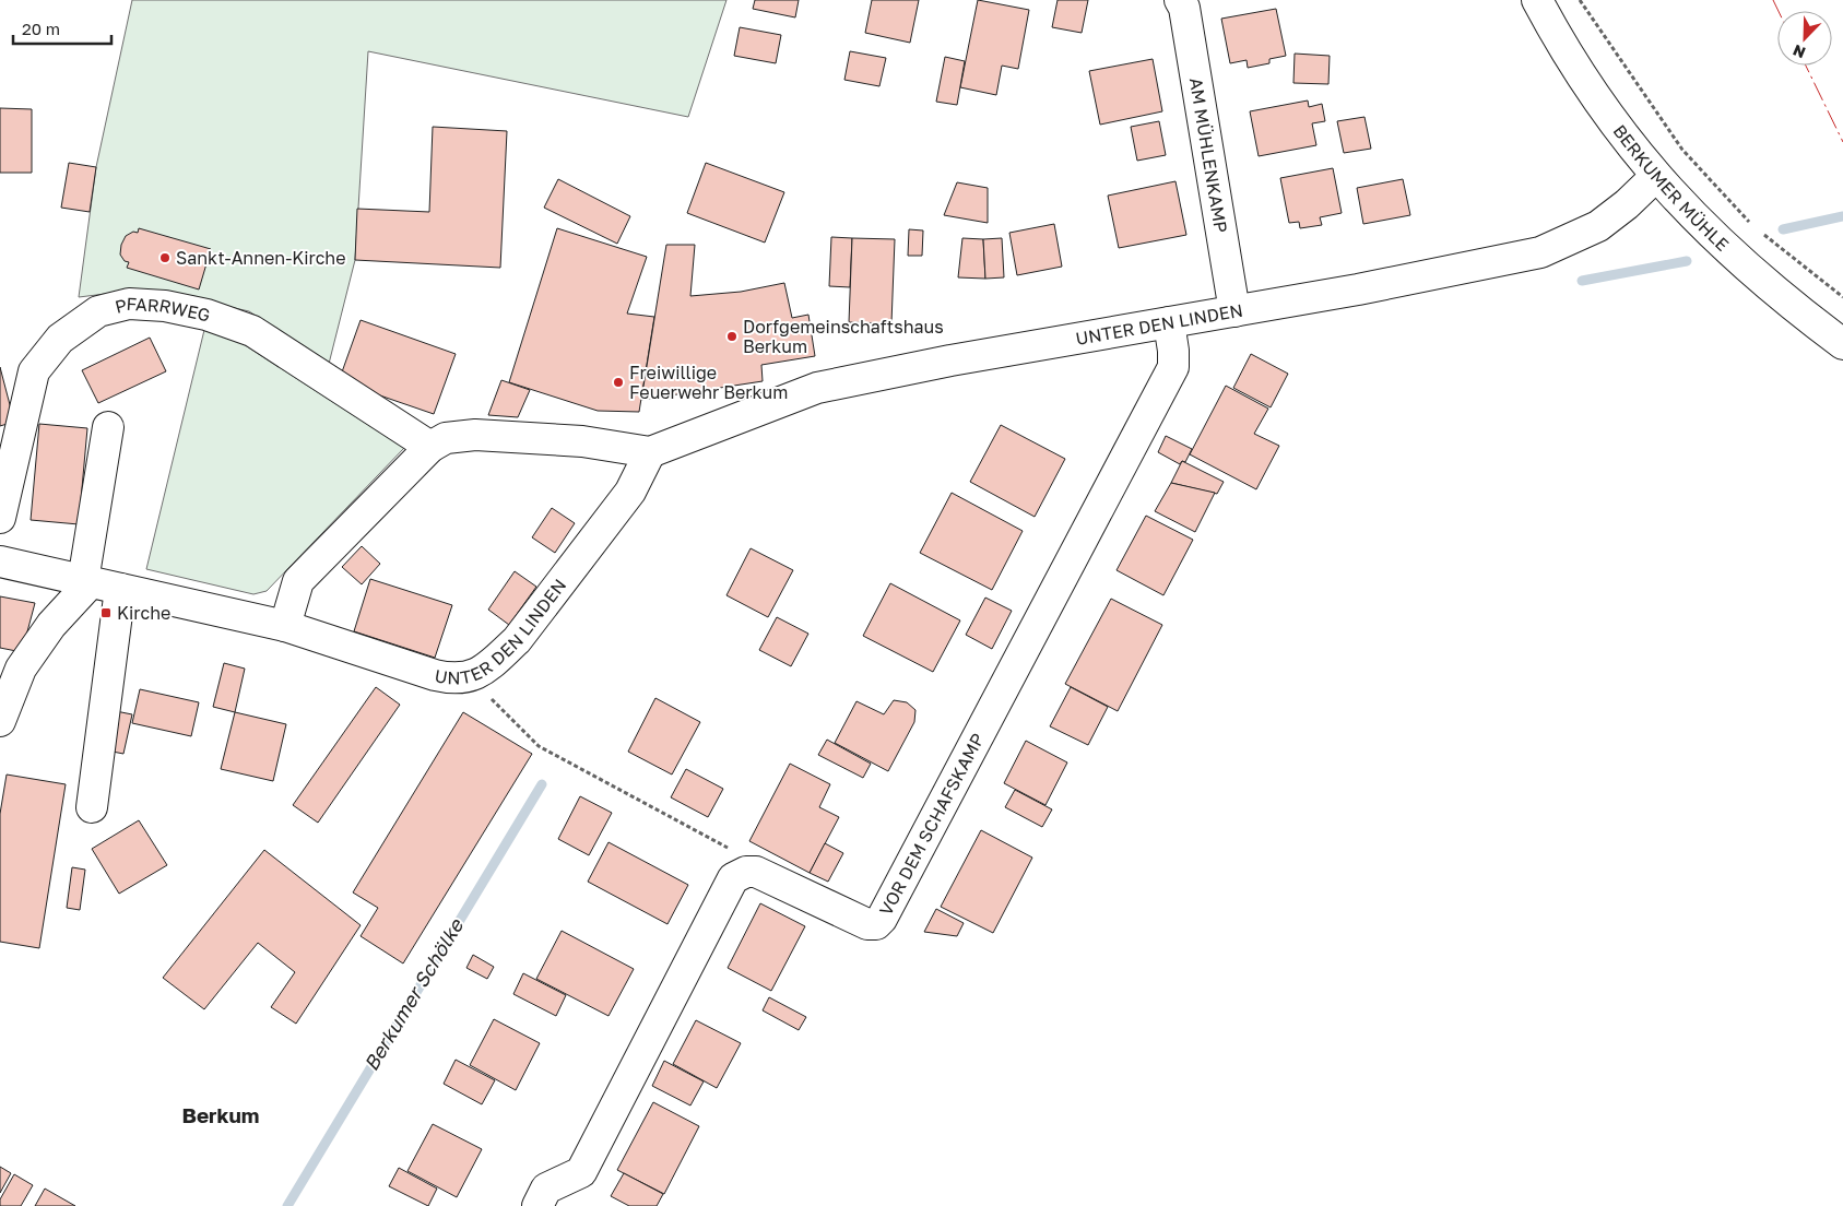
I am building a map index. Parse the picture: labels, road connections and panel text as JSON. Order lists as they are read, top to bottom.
{
  "streets": {
    "street": [
      "AM MÜHLENKAMP",
      "BERKUMER MÜHLE",
      "PFARRWEG",
      "UNTER DEN LINDEN",
      "VOR DEM SCHAFSKAMP"
    ]
  },
  "crossings": [
    ["AM MÜHLENKAMP", "UNTER DEN LINDEN"],
    ["BERKUMER MÜHLE", "UNTER DEN LINDEN"],
    ["UNTER DEN LINDEN", "VOR DEM SCHAFSKAMP"]
  ],
  "districts": ["Berkum"],
  "water": ["Berkumer Schölke"],
  "places": {
    "other": ["Sankt-Annen-Kirche", "Dorfgemeinschaftshaus Berkum", "Freiwillige Feuerwehr Berkum"],
    "transit": ["Kirche"]
  },
  "scale_bar": "20 m",
  "north": "bottom left"
}
